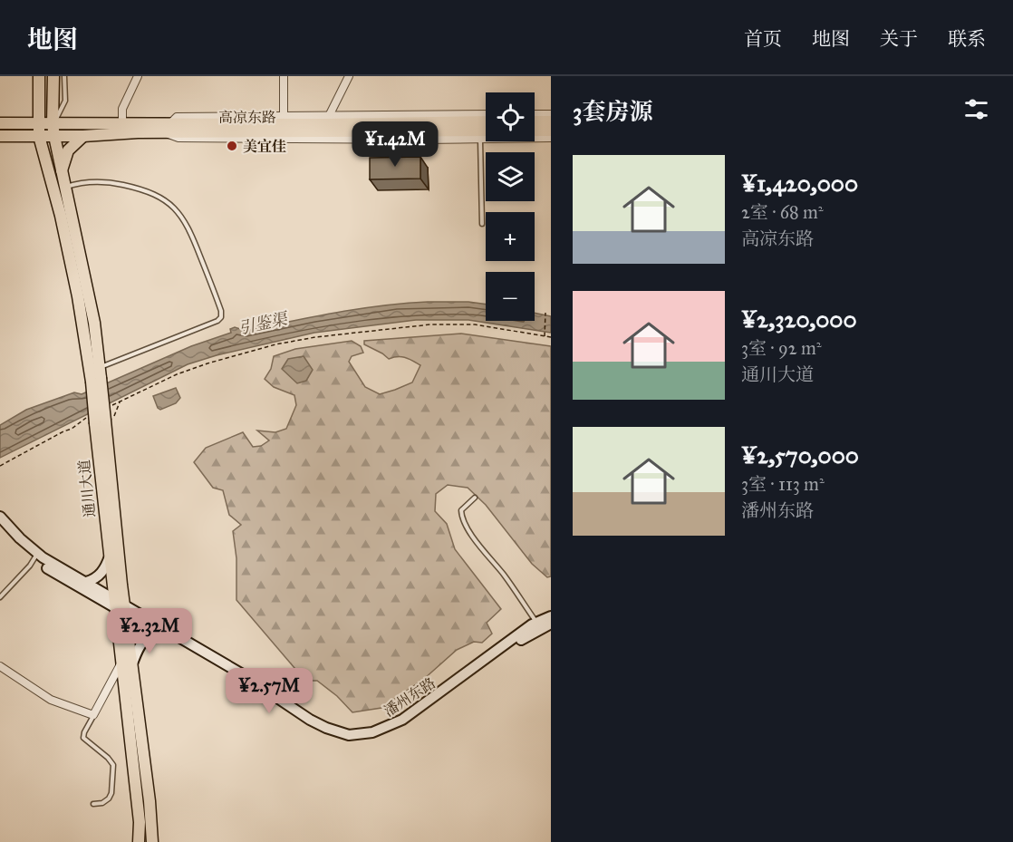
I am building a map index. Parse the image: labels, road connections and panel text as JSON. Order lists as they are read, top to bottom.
{
  "streets": {
    "main road": ["高凉东路", "通川大道", "潘州东路"]
  },
  "crossings": [
    ["高凉东路", "通川大道"],
    ["通川大道", "潘州东路"]
  ],
  "water": ["引鉴渠"],
  "places": ["美宜佳"],
  "page": {
    "header": "地图",
    "nav": [
      "首页",
      "地图",
      "关于",
      "联系"
    ],
    "heading": "3套房源",
    "map_buttons": ["+", "−"],
    "price": ["¥1.42M", "¥2.32M", "¥2.57M"],
    "list": [
      {
        "name": "¥1,420,000",
        "note": "2室 · 68 m² · 高凉东路"
      },
      {
        "name": "¥2,320,000",
        "note": "3室 · 92 m² · 通川大道"
      },
      {
        "name": "¥2,570,000",
        "note": "3室 · 113 m² · 潘州东路"
      }
    ]
  }
}
